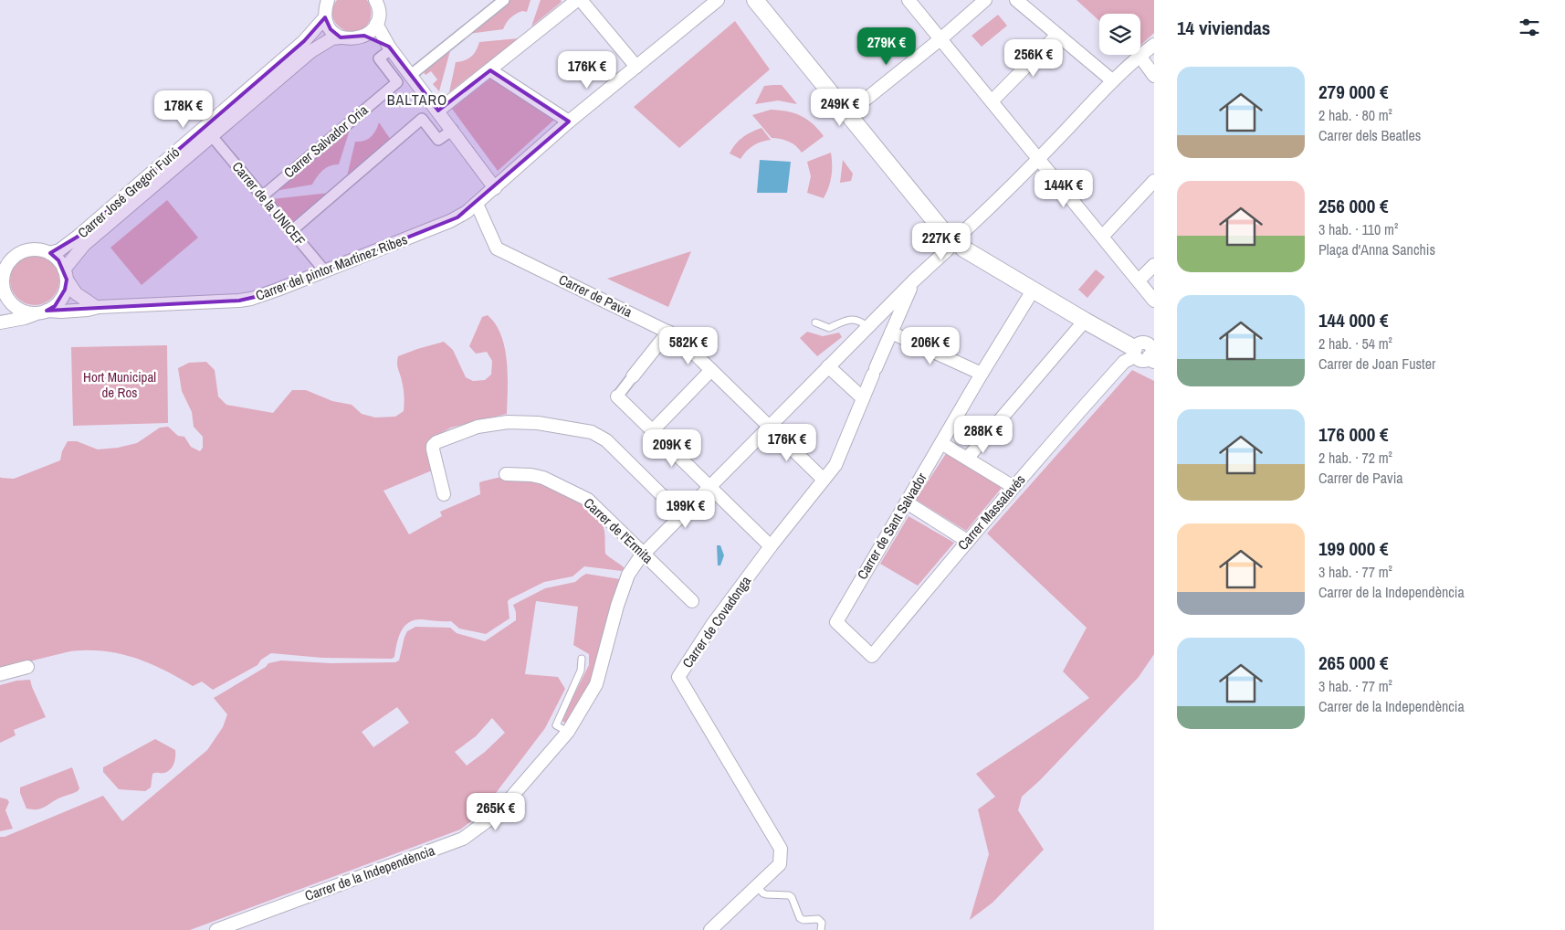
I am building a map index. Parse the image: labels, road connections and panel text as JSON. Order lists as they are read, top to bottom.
{
  "streets": {
    "street": [
      "Carrer Salvador Oria",
      "Carrer José Gregori Furió",
      "Carrer de la UNICEF",
      "Carrer del pintor Martinez Ribes",
      "Carrer de Pavia",
      "Carrer Massalavés",
      "Carrer de Sant Salvador",
      "Carrer de l'Ermita",
      "Carrer de Covadonga",
      "Carrer de la Independència"
    ]
  },
  "crossings": [
    ["Carrer Salvador Oria", "Carrer de la UNICEF"],
    ["Carrer José Gregori Furió", "Carrer de la UNICEF"],
    ["Carrer José Gregori Furió", "Carrer del pintor Martinez Ribes"],
    ["Carrer de la UNICEF", "Carrer del pintor Martinez Ribes"],
    ["Carrer del pintor Martinez Ribes", "Carrer de Pavia"],
    ["Carrer de Pavia", "Carrer de Covadonga"],
    ["Carrer de Pavia", "Carrer de la Independència"],
    ["Carrer Massalavés", "Carrer de Sant Salvador"],
    ["Carrer de l'Ermita", "Carrer de la Independència"],
    ["Carrer de Covadonga", "Carrer de la Independència"]
  ],
  "districts": ["BALTARO"],
  "parks": ["Hort Municipal de Ros"],
  "page": {
    "heading": "14 viviendas",
    "price": [
      "279K €",
      "256K €",
      "176K €",
      "249K €",
      "178K €",
      "144K €",
      "227K €",
      "582K €",
      "206K €",
      "288K €",
      "176K €",
      "209K €",
      "199K €",
      "265K €"
    ],
    "list": [
      {
        "name": "279 000 €",
        "note": "2 hab. · 80 m² · Carrer dels Beatles"
      },
      {
        "name": "256 000 €",
        "note": "3 hab. · 110 m² · Plaça d'Anna Sanchis"
      },
      {
        "name": "144 000 €",
        "note": "2 hab. · 54 m² · Carrer de Joan Fuster"
      },
      {
        "name": "176 000 €",
        "note": "2 hab. · 72 m² · Carrer de Pavia"
      },
      {
        "name": "199 000 €",
        "note": "3 hab. · 77 m² · Carrer de la Independència"
      },
      {
        "name": "265 000 €",
        "note": "3 hab. · 77 m² · Carrer de la Independència"
      }
    ]
  }
}
